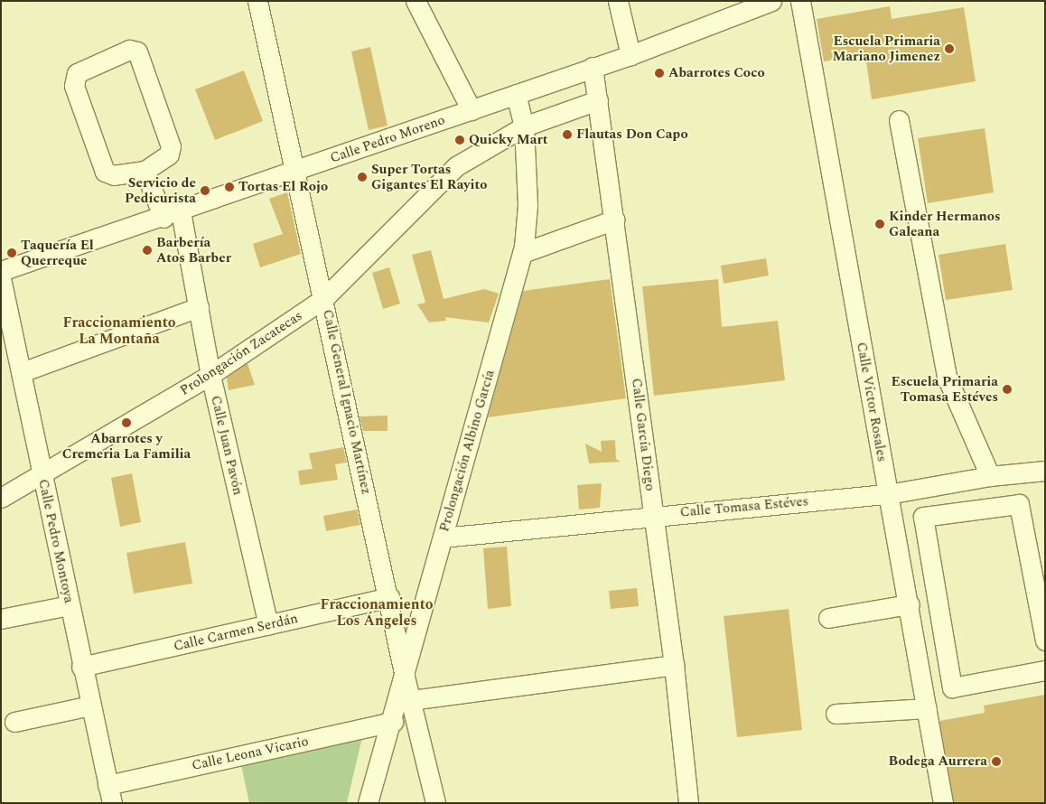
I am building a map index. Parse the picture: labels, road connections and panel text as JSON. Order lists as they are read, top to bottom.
{
  "streets": {
    "street": [
      "Calle Pedro Moreno",
      "Prolongación Zacatecas",
      "Calle General Ignacio Martínez",
      "Calle Víctor Rosales",
      "Calle García Diego",
      "Calle Juan Pavón",
      "Prolongación Albino García",
      "Calle Tomasa Estéves",
      "Calle Pedro Montoya",
      "Calle Carmen Serdán",
      "Calle Leona Vicario"
    ]
  },
  "crossings": [
    ["Calle Pedro Moreno", "Calle General Ignacio Martínez"],
    ["Calle Pedro Moreno", "Calle García Diego"],
    ["Calle Pedro Moreno", "Calle Juan Pavón"],
    ["Calle Pedro Moreno", "Prolongación Albino García"],
    ["Prolongación Zacatecas", "Calle General Ignacio Martínez"],
    ["Prolongación Zacatecas", "Calle García Diego"],
    ["Prolongación Zacatecas", "Calle Juan Pavón"],
    ["Prolongación Zacatecas", "Prolongación Albino García"],
    ["Prolongación Zacatecas", "Calle Pedro Montoya"],
    ["Calle General Ignacio Martínez", "Prolongación Albino García"],
    ["Calle General Ignacio Martínez", "Calle Carmen Serdán"],
    ["Calle Víctor Rosales", "Calle Tomasa Estéves"],
    ["Calle García Diego", "Calle Tomasa Estéves"],
    ["Calle Juan Pavón", "Calle Carmen Serdán"],
    ["Prolongación Albino García", "Calle Tomasa Estéves"],
    ["Prolongación Albino García", "Calle Leona Vicario"],
    ["Calle Pedro Montoya", "Calle Carmen Serdán"],
    ["Calle Pedro Montoya", "Calle Leona Vicario"]
  ],
  "districts": ["Fraccionamiento La Montaña", "Fraccionamiento Los Ángeles"],
  "places": [
    "Escuela Primaria Mariano Jimenez",
    "Abarrotes Coco",
    "Flautas Don Capo",
    "Quicky Mart",
    "Super Tortas Gigantes El Rayito",
    "Tortas El Rojo",
    "Servicio de Pedicurista",
    "Kinder Hermanos Galeana",
    "Barbería Atos Barber",
    "Taquería El Querreque",
    "Escuela Primaria Tomasa Estéves",
    "Abarrotes y Cremeria La Familia",
    "Bodega Aurrera"
  ]
}
